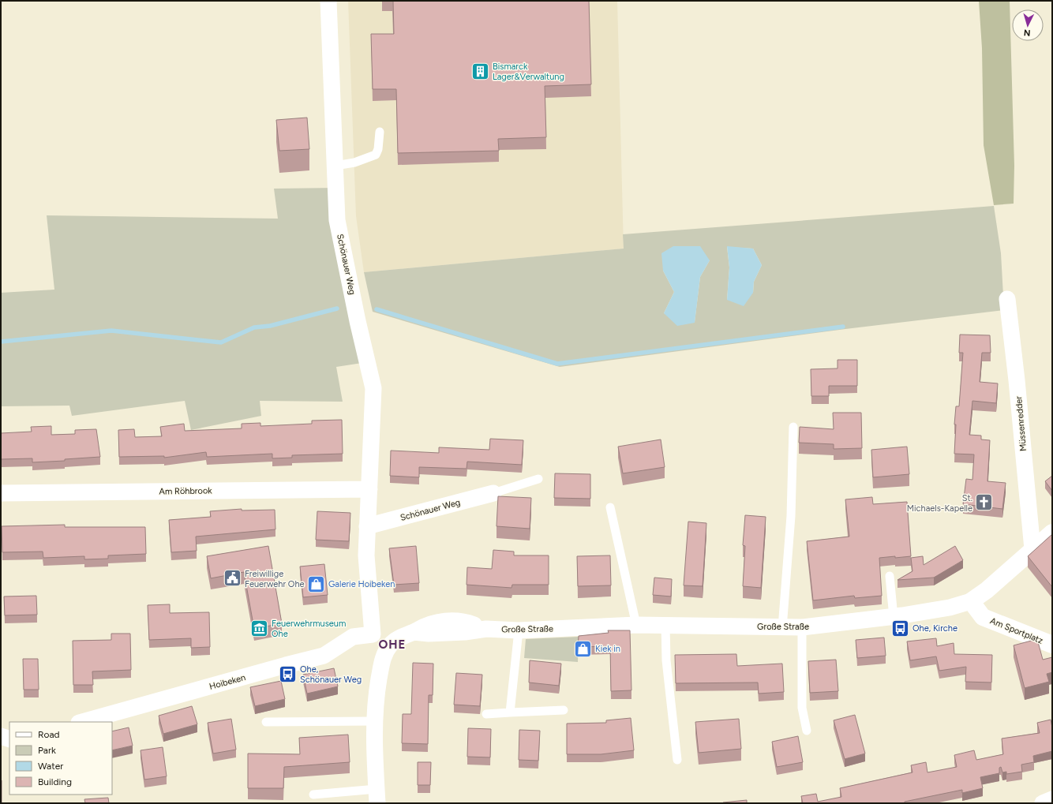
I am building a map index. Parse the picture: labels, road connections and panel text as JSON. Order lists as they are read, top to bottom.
{
  "streets": {
    "street": [
      "Schönauer Weg",
      "Müssenredder",
      "Am Röhbrook",
      "Große Straße",
      "Am Sportplatz",
      "Hoibeken"
    ]
  },
  "crossings": [
    ["Schönauer Weg", "Am Röhbrook"],
    ["Schönauer Weg", "Hoibeken"],
    ["Müssenredder", "Große Straße"],
    ["Große Straße", "Am Sportplatz"]
  ],
  "districts": ["OHE"],
  "places": {
    "building": ["Bismarck Lager&Verwaltung"],
    "church": ["St. Michaels-Kapelle"],
    "public building": ["Freiwillige Feuerwehr Ohe"],
    "shop": ["Galerie Hoibeken", "Kiek in"],
    "museum": ["Feuerwehrmuseum Ohe"],
    "bus stop": ["Ohe, Kirche", "Ohe, Schönauer Weg"]
  },
  "legend": [
    "Road",
    "Park",
    "Water",
    "Building"
  ],
  "north": "bottom"
}
